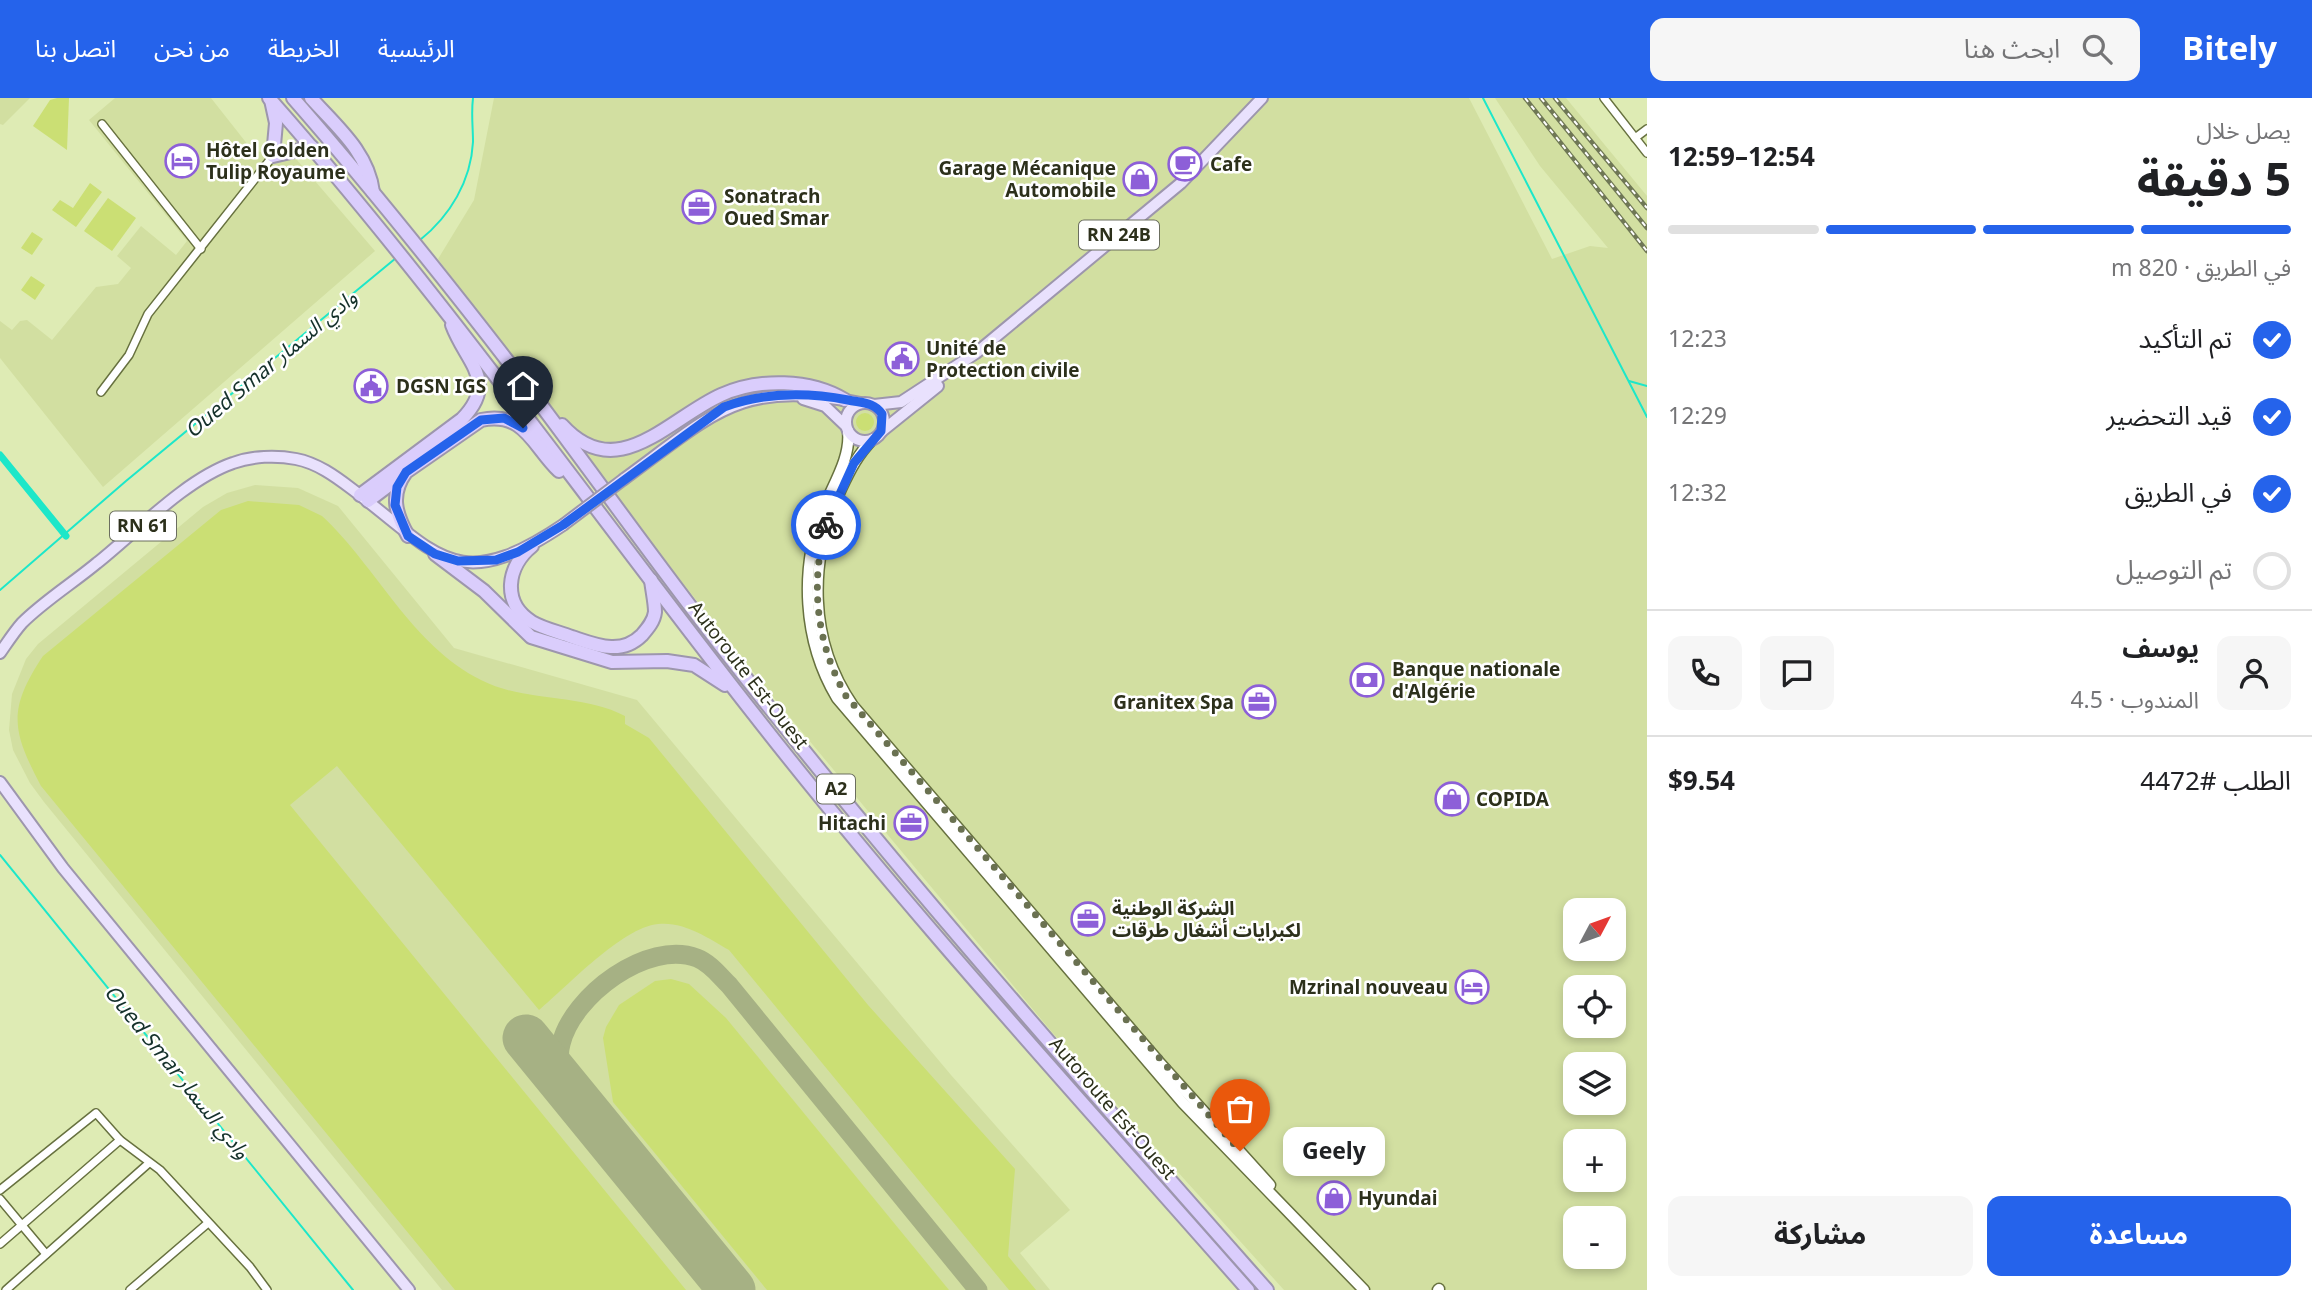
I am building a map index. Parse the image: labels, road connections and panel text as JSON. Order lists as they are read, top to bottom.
{
  "streets": {
    "highway": ["Autoroute Est-Ouest", "A2"],
    "main road": ["RN 24B", "RN 61"]
  },
  "water": ["Oued Smar وادي السمار"],
  "places": {
    "hotel": ["Hôtel Golden Tulip Royaume", "Mzrinal nouveau"],
    "cafe": ["Cafe"],
    "shop": ["Garage Mécanique Automobile", "COPIDA", "Hyundai"],
    "office": [
      "Sonatrach Oued Smar",
      "Granitex Spa",
      "Hitachi",
      "الشركة الوطنية لكبرايات أشغال طرقات"
    ],
    "public building": ["Unité de Protection civile", "DGSN IGS"],
    "bank": ["Banque nationale d'Algérie"],
    "other": ["Geely"]
  },
  "north": "top right",
  "page": {
    "header": "Bitely",
    "search": "ابحث هنا",
    "nav": [
      "الرئيسية",
      "الخريطة",
      "من نحن",
      "اتصل بنا"
    ],
    "heading": ["5 دقيقة", "يصل خلال", "12:54–12:59"],
    "panel": [
      "يوسف",
      "المندوب · 4.5",
      "الطلب #4472",
      "$9.54"
    ],
    "bar": "في الطريق · 820 m",
    "list": [
      ["تم التأكيد", "12:23"],
      ["قيد التحضير", "12:29"],
      ["في الطريق", "12:32"],
      "تم التوصيل"
    ],
    "map_buttons": ["+", "−"],
    "bubble": "Geely",
    "buttons": ["مساعدة", "مشاركة"]
  }
}
